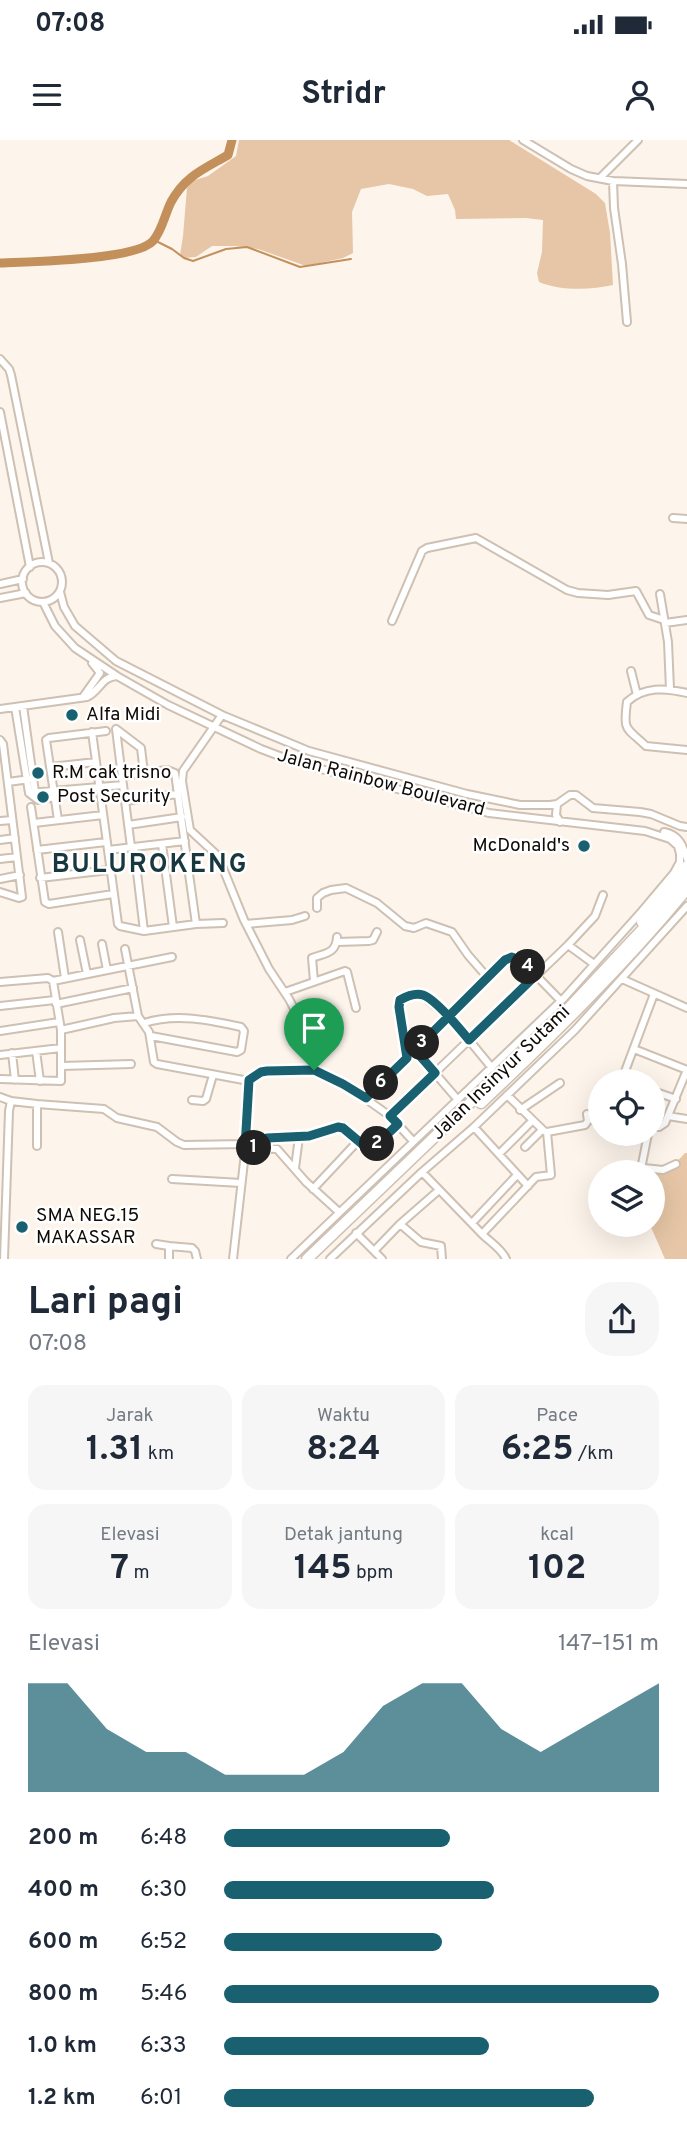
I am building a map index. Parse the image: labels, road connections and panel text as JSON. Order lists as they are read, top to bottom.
{
  "streets": {
    "highway": ["Jalan Insinyur Sutami"],
    "street": ["Jalan Rainbow Boulevard"]
  },
  "districts": ["BULUROKENG"],
  "places": [
    "Alfa Midi",
    "R.M cak trisno",
    "Post Security",
    "McDonald's",
    "SMA NEG.15 MAKASSAR"
  ],
  "page": {
    "status": "07:08",
    "header": "Stridr",
    "pins": [
      "4",
      "3",
      "6",
      "2",
      "1"
    ],
    "heading": ["Lari pagi", "07:08"],
    "stats": [
      ["Jarak", "1.31 km"],
      ["Waktu", "8:24"],
      ["Pace", "6:25 /km"],
      ["Elevasi", "7 m"],
      ["Detak jantung", "145 bpm"],
      ["kcal", "102"]
    ],
    "chart": ["Elevasi", "147–151 m"],
    "list": [
      {
        "name": "200 m",
        "note": "6:48"
      },
      {
        "name": "400 m",
        "note": "6:30"
      },
      {
        "name": "600 m",
        "note": "6:52"
      },
      {
        "name": "800 m",
        "note": "5:46"
      },
      {
        "name": "1.0 km",
        "note": "6:33"
      },
      {
        "name": "1.2 km",
        "note": "6:01"
      }
    ]
  }
}
